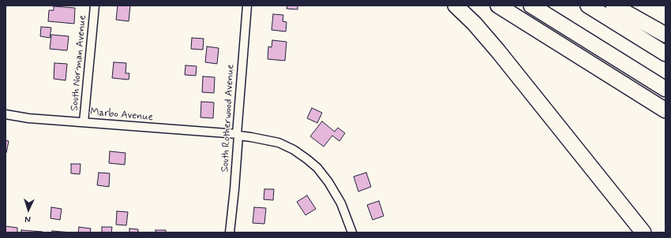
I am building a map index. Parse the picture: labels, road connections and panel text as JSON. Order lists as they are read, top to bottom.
{
  "streets": {
    "street": ["South Norman Avenue", "Marbo Avenue", "South Rotherwood Avenue"]
  },
  "crossings": [
    ["South Norman Avenue", "Marbo Avenue"],
    ["Marbo Avenue", "South Rotherwood Avenue"]
  ],
  "north": "bottom"
}
